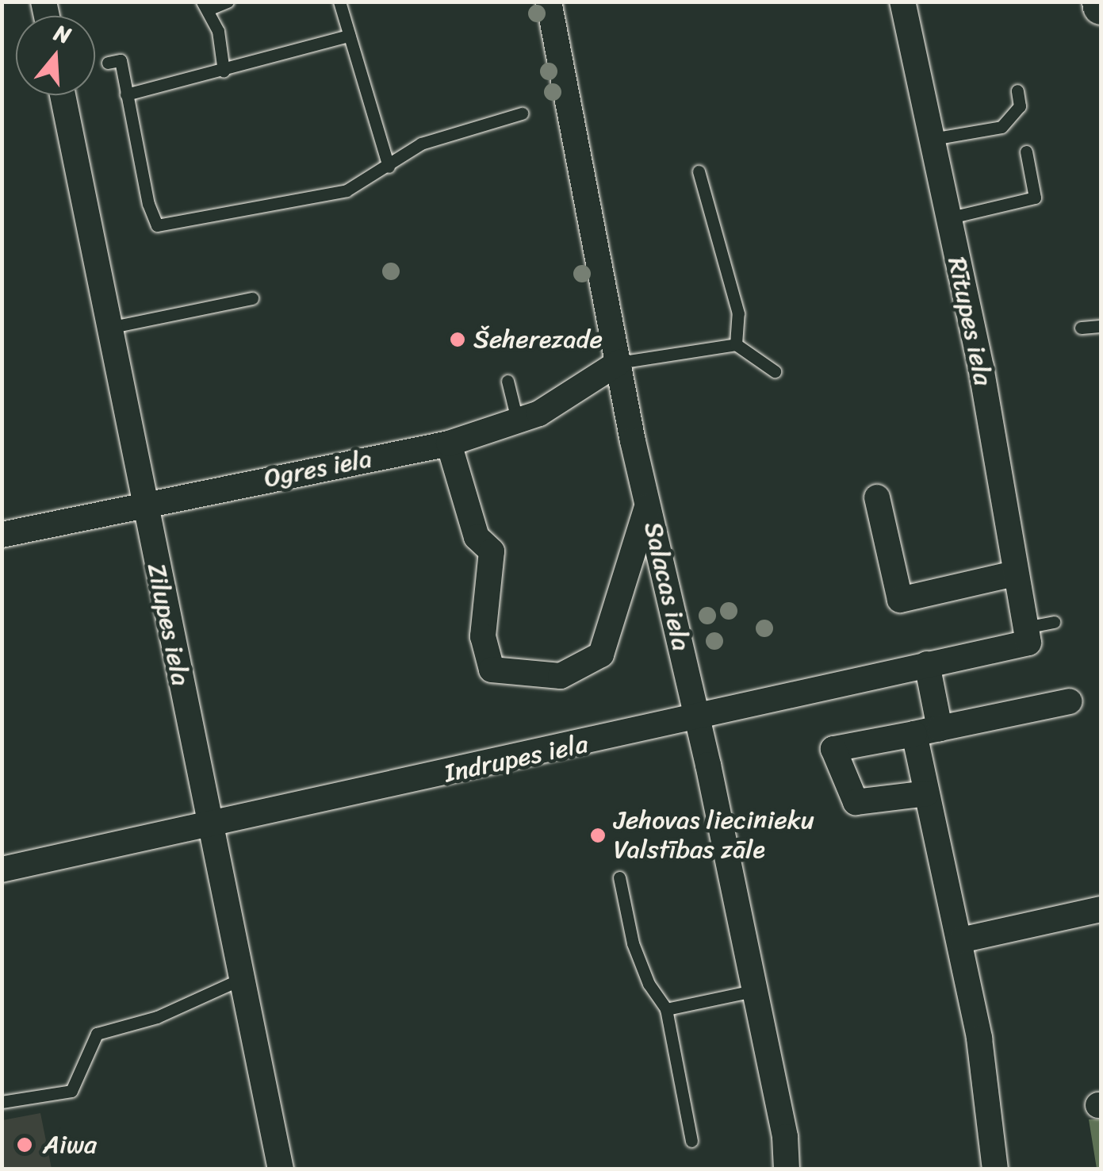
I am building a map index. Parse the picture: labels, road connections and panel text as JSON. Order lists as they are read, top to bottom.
{
  "streets": {
    "street": [
      "Rītupes iela",
      "Ogres iela",
      "Salacas iela",
      "Zilupes iela",
      "Indrupes iela"
    ]
  },
  "crossings": [
    ["Rītupes iela", "Indrupes iela"],
    ["Ogres iela", "Salacas iela"],
    ["Ogres iela", "Zilupes iela"],
    ["Salacas iela", "Indrupes iela"],
    ["Zilupes iela", "Indrupes iela"]
  ],
  "places": ["Šeherezade", "Jehovas liecinieku Valstības zāle", "Aiwa"],
  "north": "top"
}
